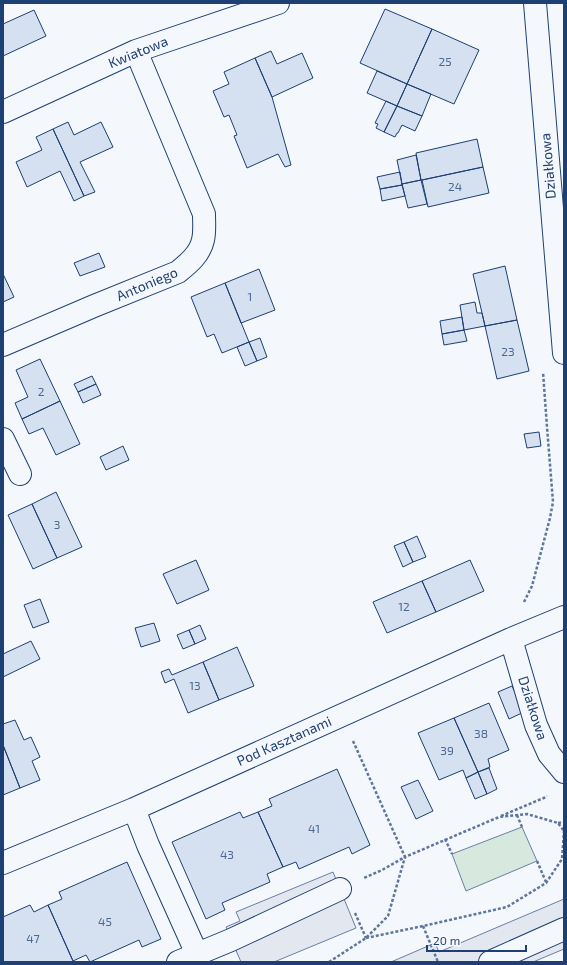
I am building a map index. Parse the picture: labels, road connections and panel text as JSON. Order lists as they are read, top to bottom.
{
  "streets": {
    "street": [
      "Kwiatowa",
      "Działkowa",
      "Antoniego",
      "Pod Kasztanami"
    ]
  },
  "crossings": [
    ["Kwiatowa", "Antoniego"],
    ["Działkowa", "Pod Kasztanami"]
  ],
  "house_numbers": [
    "25",
    "24",
    "1",
    "23",
    "2",
    "3",
    "12",
    "13",
    "38",
    "39",
    "41",
    "43",
    "45",
    "47"
  ],
  "scale_bar": "20 m"
}
